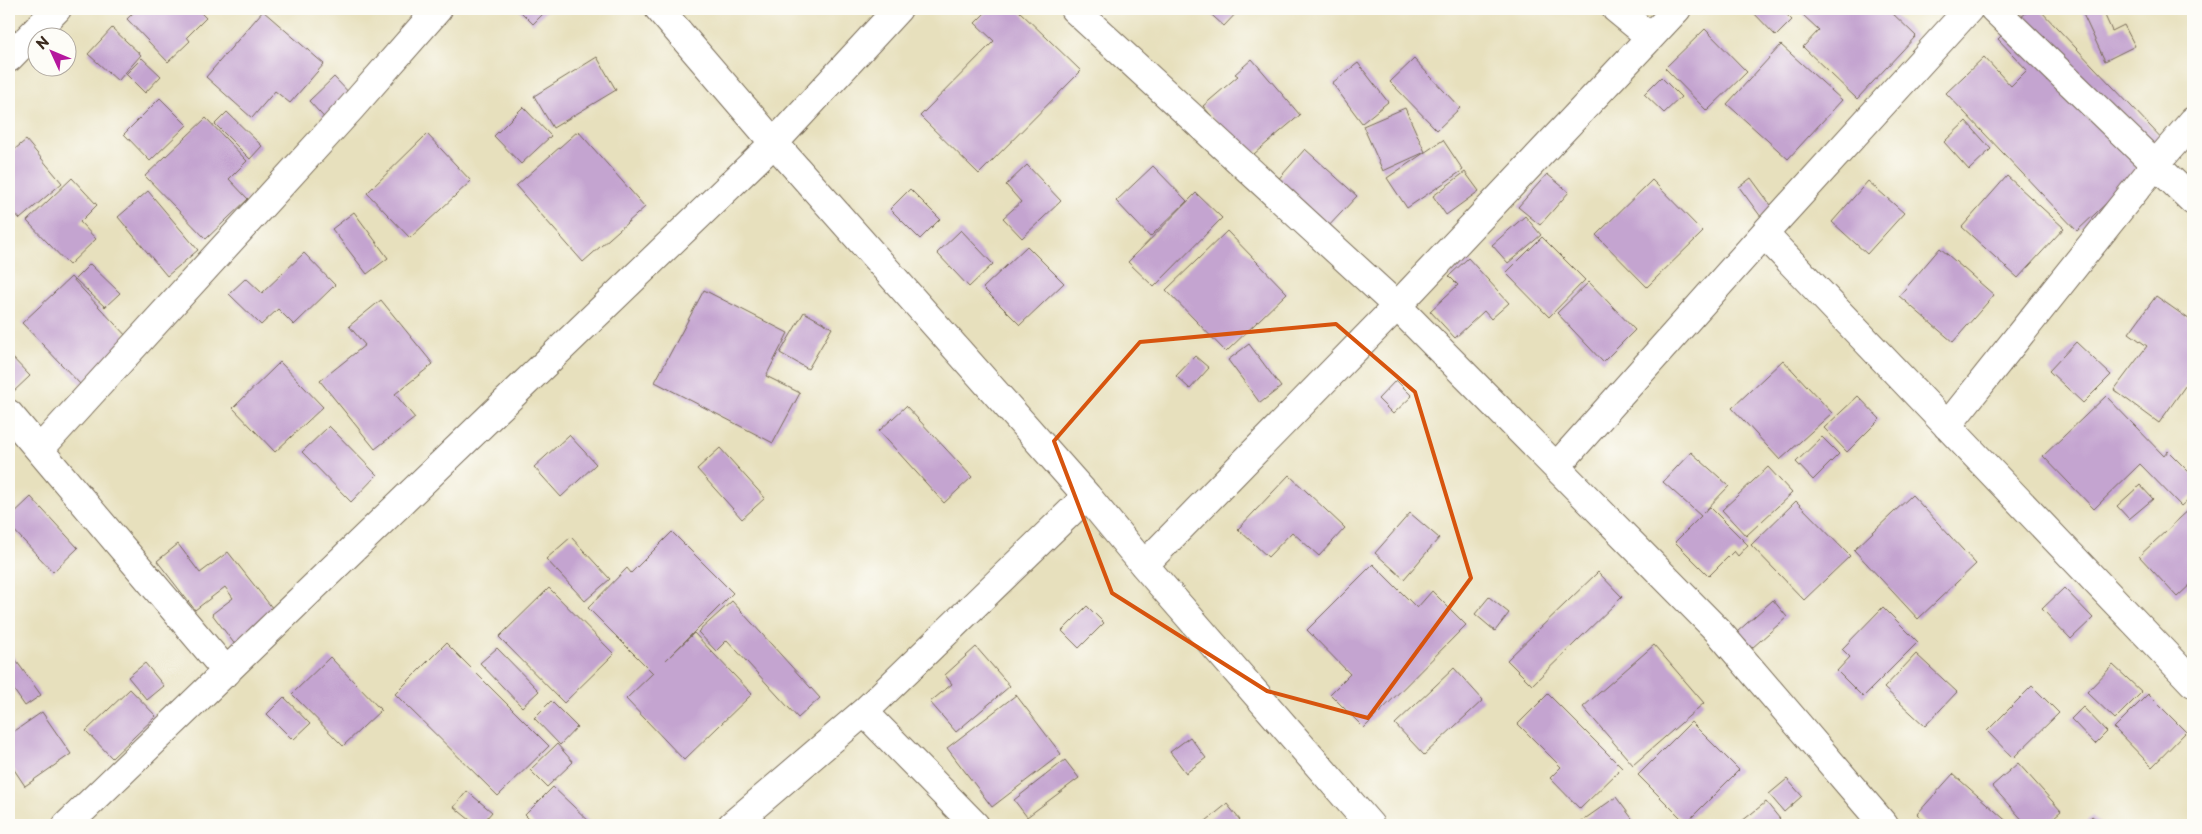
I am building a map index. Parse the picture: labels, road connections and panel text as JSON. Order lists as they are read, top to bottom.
{
  "north": "top left"
}
